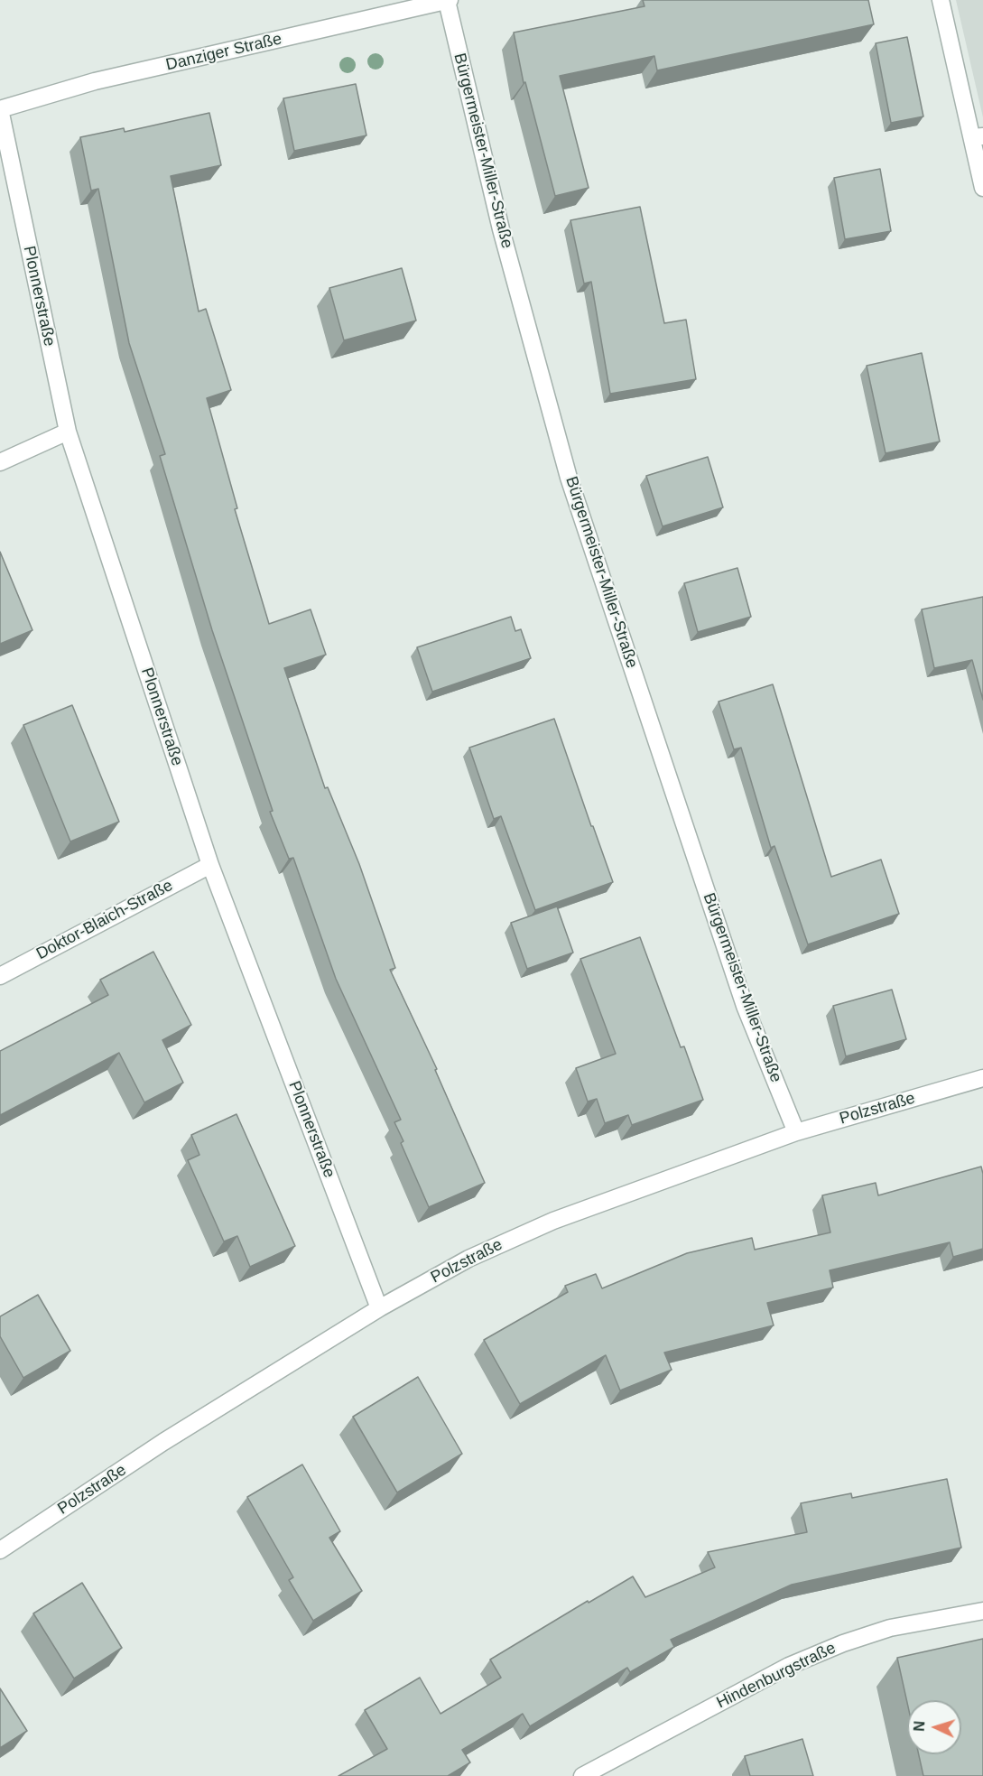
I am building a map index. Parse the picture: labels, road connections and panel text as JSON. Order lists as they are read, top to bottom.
{
  "streets": {
    "street": [
      "Danziger Straße",
      "Bürgermeister-Miller-Straße",
      "Plonnerstraße",
      "Doktor-Blaich-Straße",
      "Polzstraße",
      "Hindenburgstraße"
    ]
  },
  "crossings": [
    ["Danziger Straße", "Bürgermeister-Miller-Straße"],
    ["Danziger Straße", "Plonnerstraße"],
    ["Bürgermeister-Miller-Straße", "Polzstraße"],
    ["Plonnerstraße", "Doktor-Blaich-Straße"],
    ["Plonnerstraße", "Polzstraße"]
  ],
  "north": "left"
}
